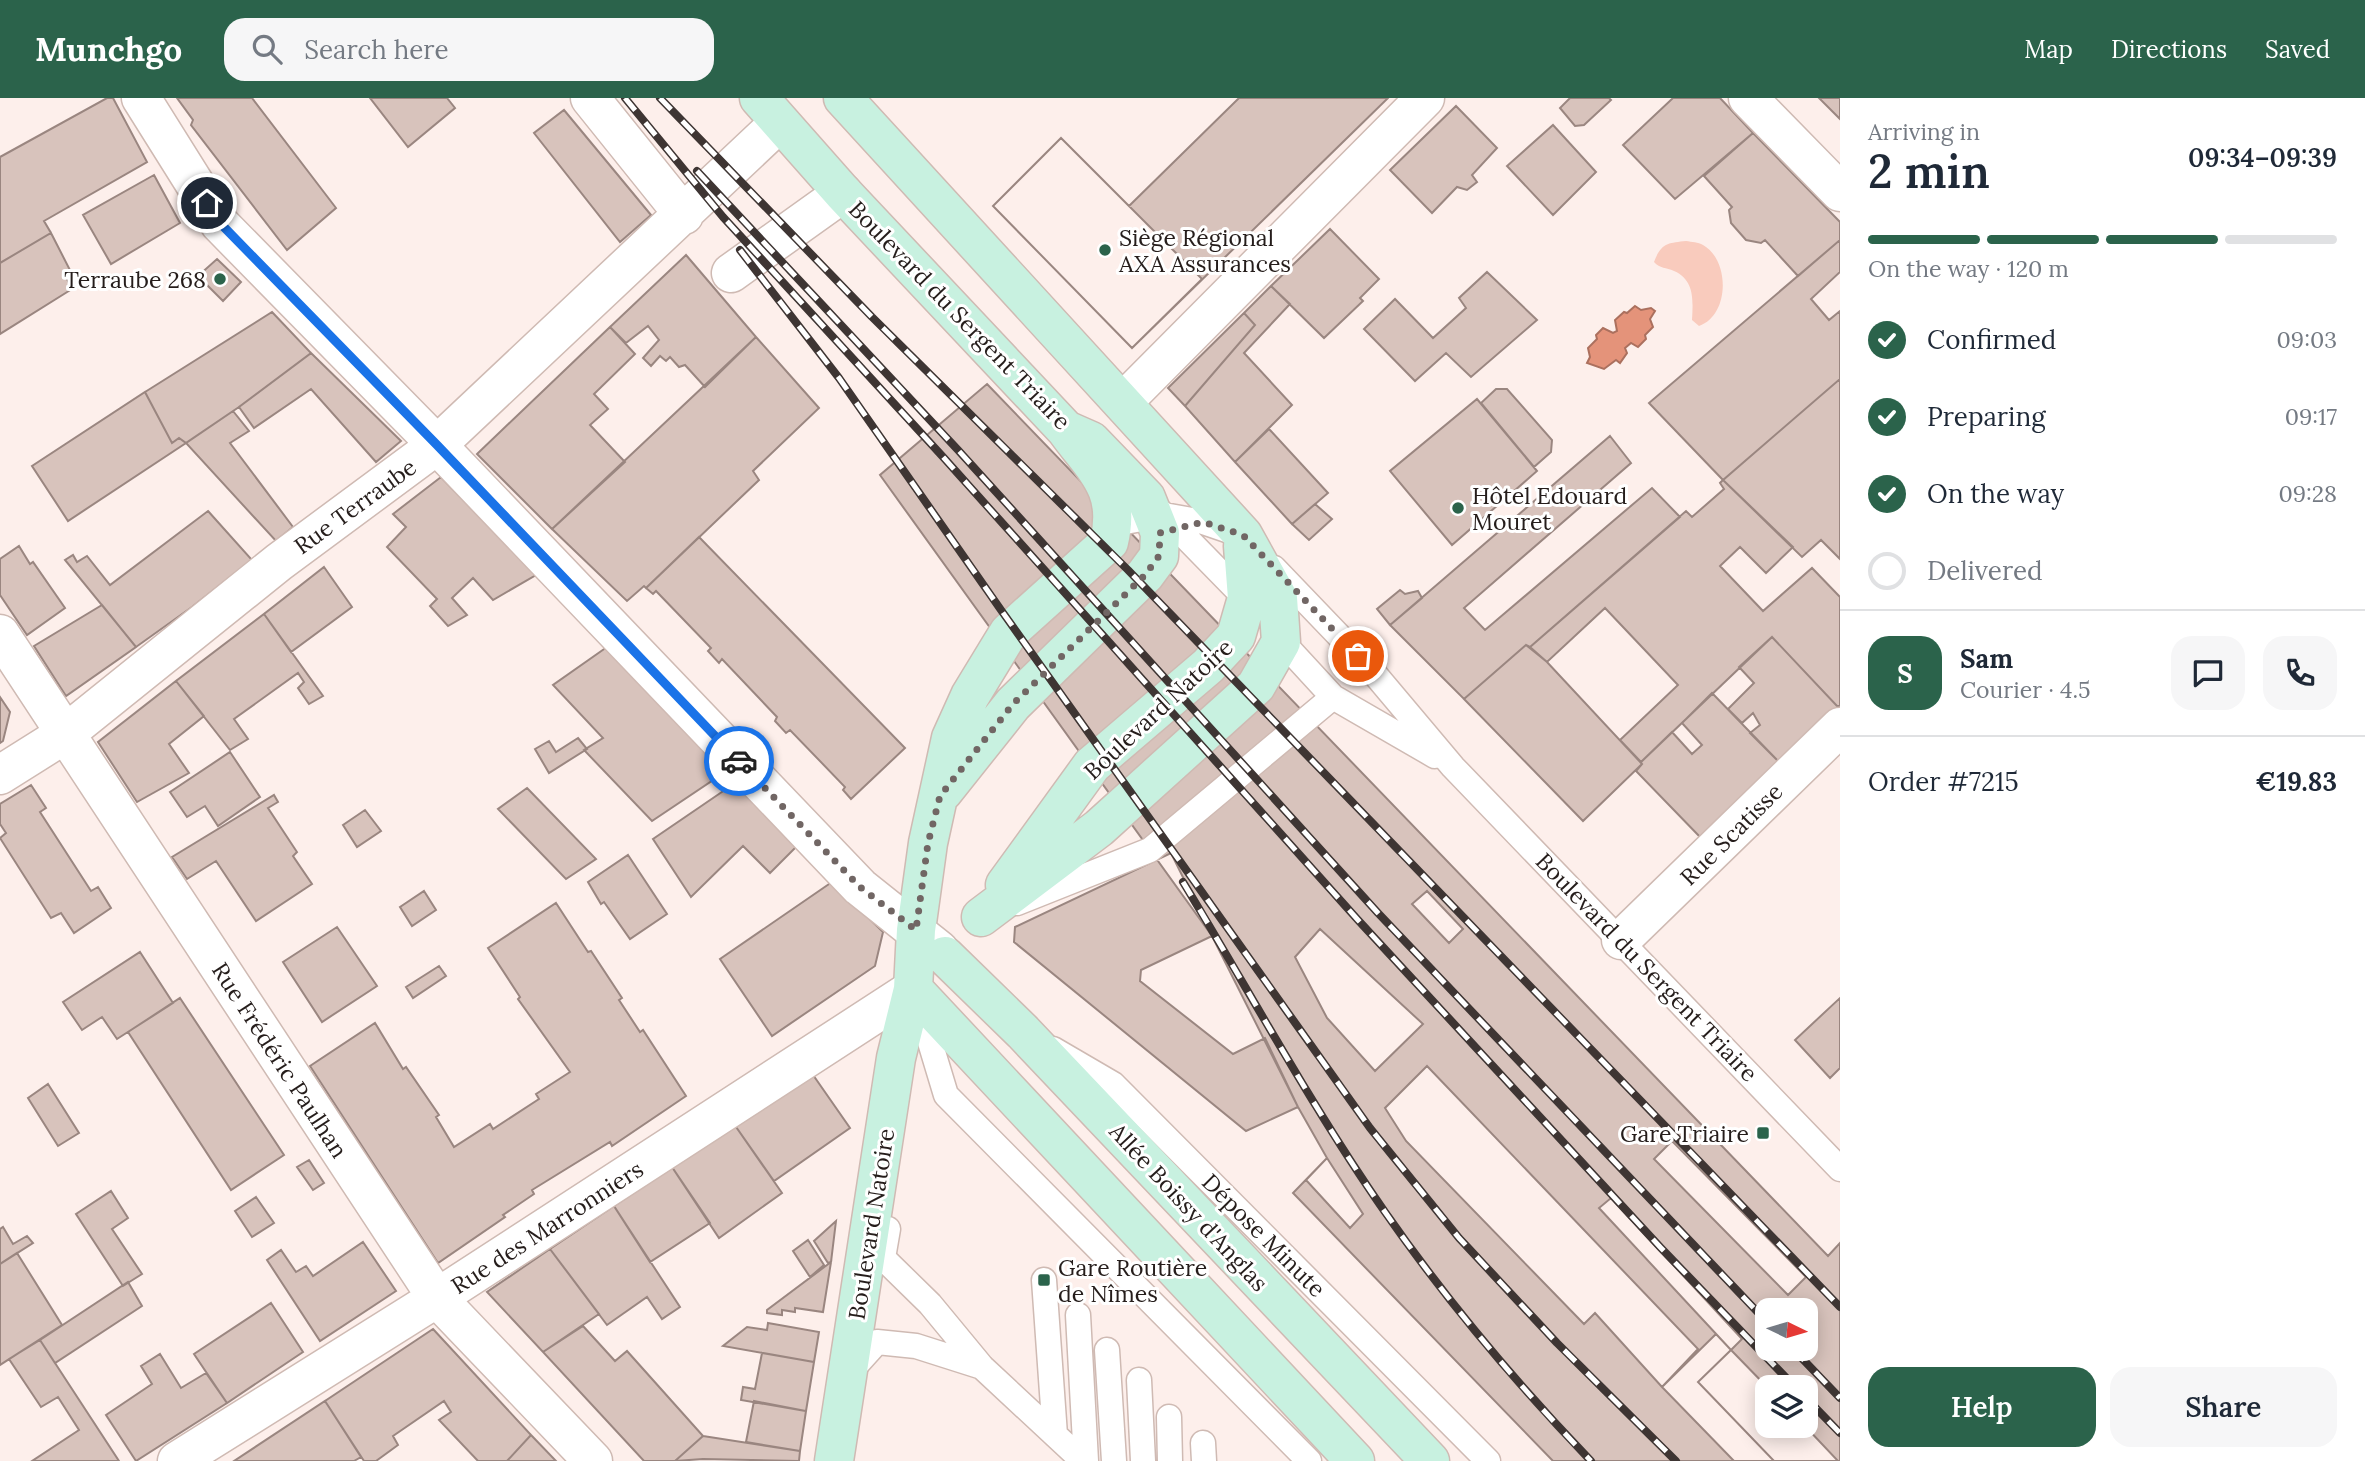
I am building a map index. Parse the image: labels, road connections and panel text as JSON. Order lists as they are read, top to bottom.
{
  "streets": {
    "main road": ["Boulevard du Sergent Triaire", "Boulevard Natoire", "Allée Boissy d'Anglas"],
    "street": [
      "Rue Terraube",
      "Rue Scatisse",
      "Rue Frédéric Paulhan",
      "Rue des Marronniers"
    ],
    "lane": ["Dépose Minute"]
  },
  "crossings": [
    ["Boulevard du Sergent Triaire", "Rue Terraube"],
    ["Boulevard du Sergent Triaire", "Boulevard Natoire"],
    ["Boulevard du Sergent Triaire", "Rue Scatisse"],
    ["Rue Terraube", "Rue Frédéric Paulhan"],
    ["Boulevard Natoire", "Allée Boissy d'Anglas"],
    ["Boulevard Natoire", "Rue des Marronniers"],
    ["Rue Frédéric Paulhan", "Rue des Marronniers"],
    ["Allée Boissy d'Anglas", "Dépose Minute"]
  ],
  "places": {
    "other": ["Siège Régional AXA Assurances", "Terraube 268", "Hôtel Edouard Mouret"],
    "transit": ["Gare Triaire", "Gare Routière de Nîmes"]
  },
  "north": "right",
  "page": {
    "header": "Munchgo",
    "search": "Search here",
    "nav": ["Map", "Directions", "Saved"],
    "heading": ["2 min", "Arriving in", "09:34–09:39"],
    "panel": [
      "Sam",
      "Courier · 4.5",
      "Order #7215",
      "€19.83"
    ],
    "bar": "On the way · 120 m",
    "list": [
      ["Confirmed", "09:03"],
      ["Preparing", "09:17"],
      ["On the way", "09:28"],
      "Delivered"
    ],
    "round": "S",
    "buttons": ["Help", "Share"]
  }
}
